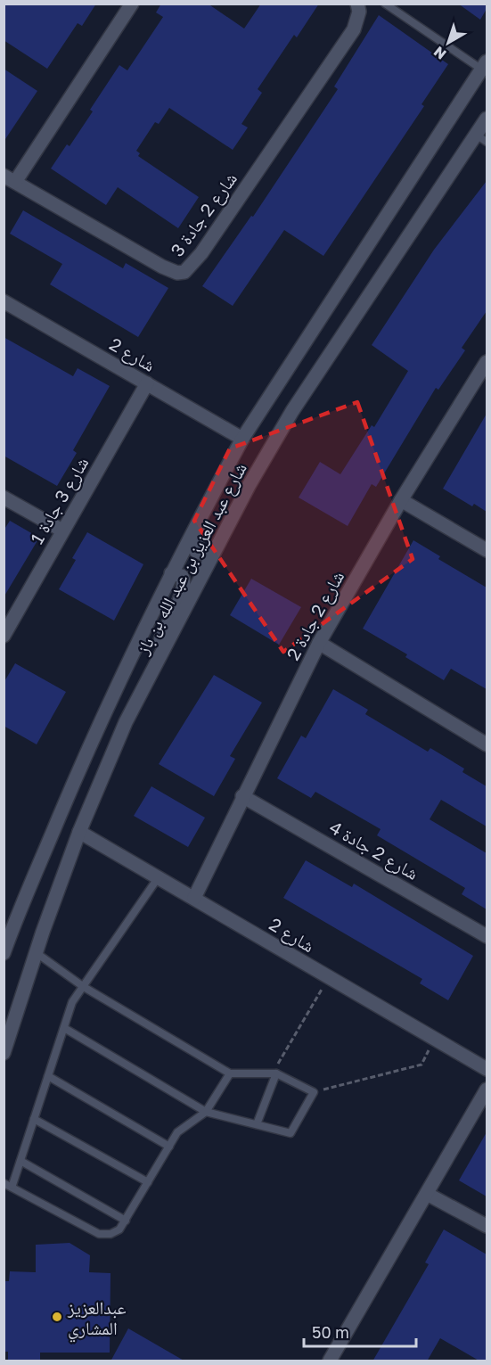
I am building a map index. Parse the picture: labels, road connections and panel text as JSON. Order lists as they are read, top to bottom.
{
  "streets": {
    "street": [
      "شارع 2 جادة 3",
      "شارع 2",
      "شارع 3 جادة 1",
      "شارع عبد العزيز بن عبد الله بن باز",
      "شارع 2 جادة 2",
      "شارع 2 جادة 4"
    ]
  },
  "crossings": [
    ["شارع 2", "شارع 3 جادة 1"],
    ["شارع 2", "شارع عبد العزيز بن عبد الله بن باز"],
    ["شارع 2", "شارع 2 جادة 2"],
    ["شارع 2 جادة 2", "شارع 2 جادة 4"]
  ],
  "places": ["عبدالعزيز المشاري"],
  "scale_bar": "50 m",
  "north": "bottom left"
}
